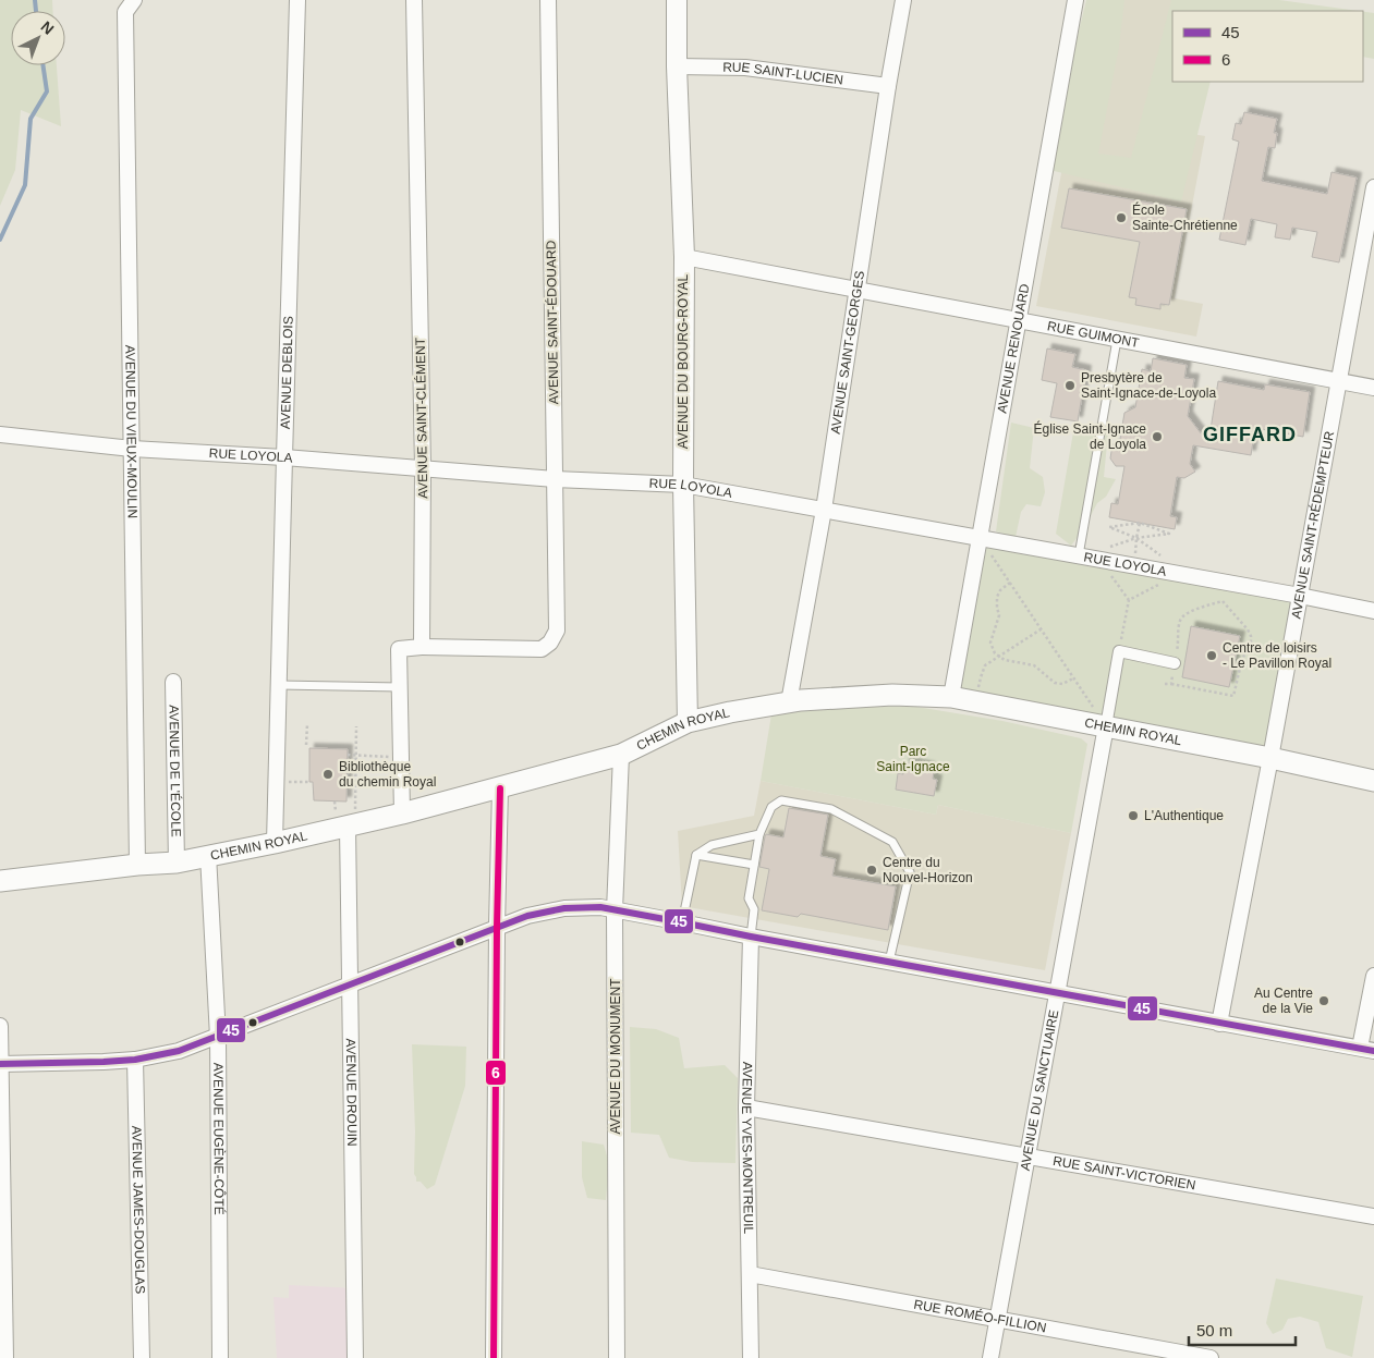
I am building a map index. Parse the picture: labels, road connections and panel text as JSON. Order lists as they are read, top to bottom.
{
  "streets": {
    "main road": ["CHEMIN ROYAL"],
    "street": [
      "RUE SAINT-LUCIEN",
      "AVENUE SAINT-ÉDOUARD",
      "RUE GUIMONT",
      "AVENUE RENOUARD",
      "AVENUE SAINT-GEORGES",
      "AVENUE DU BOURG-ROYAL",
      "AVENUE DEBLOIS",
      "AVENUE SAINT-CLÉMENT",
      "AVENUE DU VIEUX-MOULIN",
      "RUE LOYOLA",
      "AVENUE SAINT-RÉDEMPTEUR",
      "AVENUE DE L'ÉCOLE",
      "AVENUE DU MONUMENT",
      "AVENUE DU SANCTUAIRE",
      "AVENUE DROUIN",
      "AVENUE EUGÈNE-CÔTÉ",
      "AVENUE YVES-MONTREUIL",
      "RUE SAINT-VICTORIEN",
      "AVENUE JAMES-DOUGLAS",
      "RUE ROMÉO-FILLION"
    ]
  },
  "crossings": [
    ["RUE SAINT-LUCIEN", "AVENUE SAINT-GEORGES"],
    ["RUE SAINT-LUCIEN", "AVENUE DU BOURG-ROYAL"],
    ["AVENUE SAINT-ÉDOUARD", "AVENUE SAINT-CLÉMENT"],
    ["AVENUE SAINT-ÉDOUARD", "RUE LOYOLA"],
    ["RUE GUIMONT", "AVENUE RENOUARD"],
    ["RUE GUIMONT", "AVENUE SAINT-GEORGES"],
    ["RUE GUIMONT", "AVENUE DU BOURG-ROYAL"],
    ["RUE GUIMONT", "AVENUE SAINT-RÉDEMPTEUR"],
    ["AVENUE RENOUARD", "RUE LOYOLA"],
    ["AVENUE RENOUARD", "CHEMIN ROYAL"],
    ["AVENUE SAINT-GEORGES", "RUE LOYOLA"],
    ["AVENUE SAINT-GEORGES", "CHEMIN ROYAL"],
    ["AVENUE DU BOURG-ROYAL", "RUE LOYOLA"],
    ["AVENUE DU BOURG-ROYAL", "CHEMIN ROYAL"],
    ["AVENUE DEBLOIS", "RUE LOYOLA"],
    ["AVENUE DEBLOIS", "CHEMIN ROYAL"],
    ["AVENUE SAINT-CLÉMENT", "RUE LOYOLA"],
    ["AVENUE DU VIEUX-MOULIN", "RUE LOYOLA"],
    ["AVENUE DU VIEUX-MOULIN", "CHEMIN ROYAL"],
    ["RUE LOYOLA", "AVENUE SAINT-RÉDEMPTEUR"],
    ["AVENUE SAINT-RÉDEMPTEUR", "CHEMIN ROYAL"],
    ["CHEMIN ROYAL", "AVENUE DE L'ÉCOLE"],
    ["CHEMIN ROYAL", "AVENUE DU MONUMENT"],
    ["CHEMIN ROYAL", "AVENUE DU SANCTUAIRE"],
    ["CHEMIN ROYAL", "AVENUE DROUIN"],
    ["CHEMIN ROYAL", "AVENUE EUGÈNE-CÔTÉ"],
    ["AVENUE DU SANCTUAIRE", "RUE SAINT-VICTORIEN"],
    ["AVENUE DU SANCTUAIRE", "RUE ROMÉO-FILLION"],
    ["AVENUE YVES-MONTREUIL", "RUE SAINT-VICTORIEN"],
    ["AVENUE YVES-MONTREUIL", "RUE ROMÉO-FILLION"]
  ],
  "districts": ["GIFFARD"],
  "parks": ["Parc Saint-Ignace"],
  "places": [
    "École Sainte-Chrétienne",
    "Presbytère de Saint-Ignace-de-Loyola",
    "Église Saint-Ignace de Loyola",
    "Centre de loisirs - Le Pavillon Royal",
    "Bibliothèque du chemin Royal",
    "L'Authentique",
    "Centre du Nouvel-Horizon",
    "Au Centre de la Vie"
  ],
  "lines": ["transit line 6", "transit line 45"],
  "legend": ["45", "6"],
  "scale_bar": "50 m",
  "north": "top right"
}
